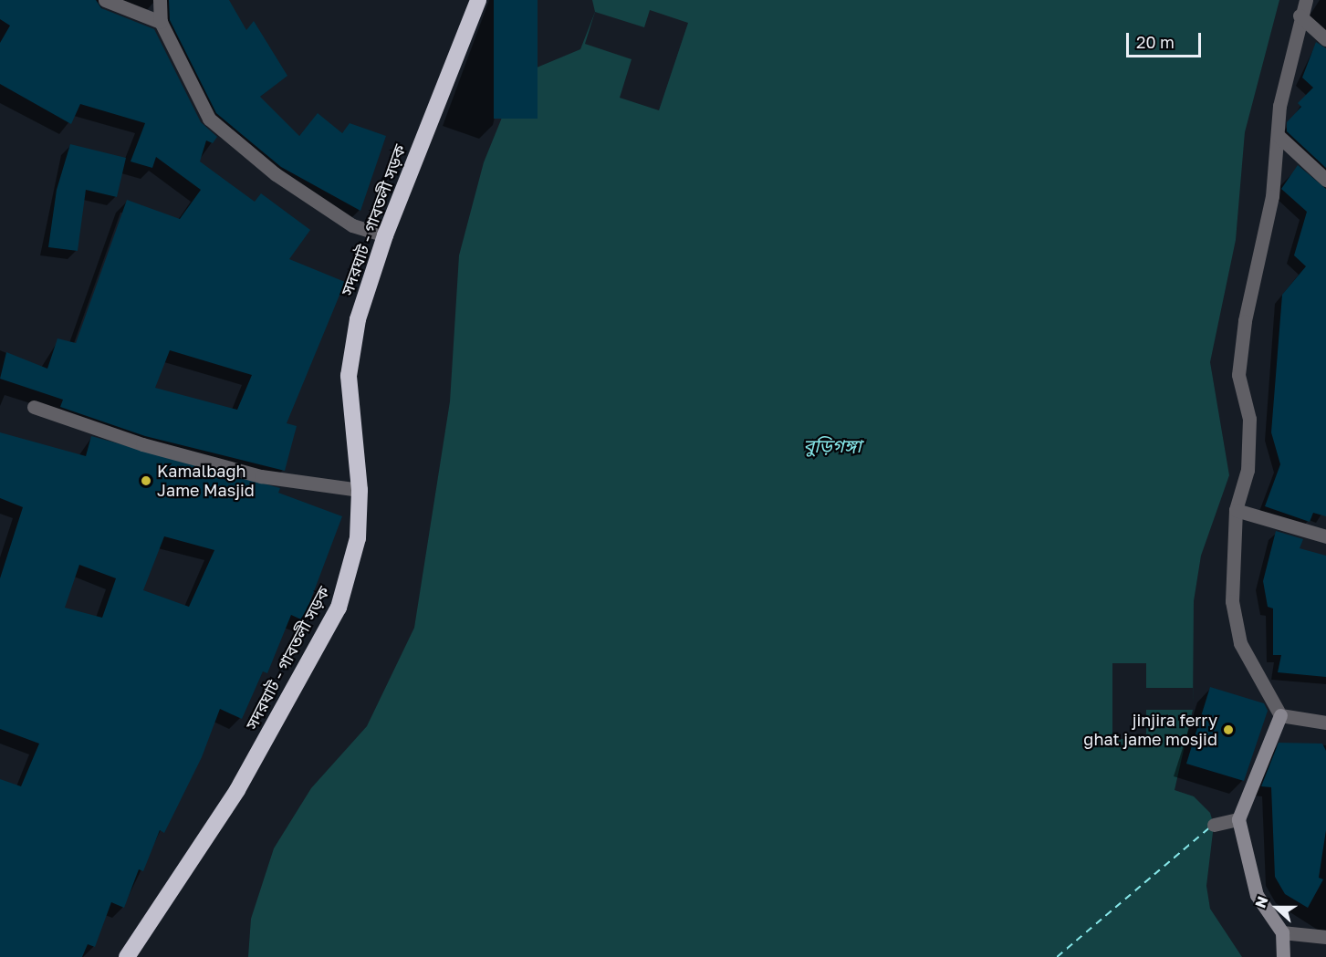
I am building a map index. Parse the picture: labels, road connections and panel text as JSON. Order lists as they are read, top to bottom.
{
  "streets": {
    "highway": ["সদরঘাট - গাবতলী সড়ক"]
  },
  "water": ["বুড়িগঙ্গা"],
  "places": ["Kamalbagh Jame Masjid", "jinjira ferry ghat jame mosjid"],
  "scale_bar": "20 m",
  "north": "left"
}
